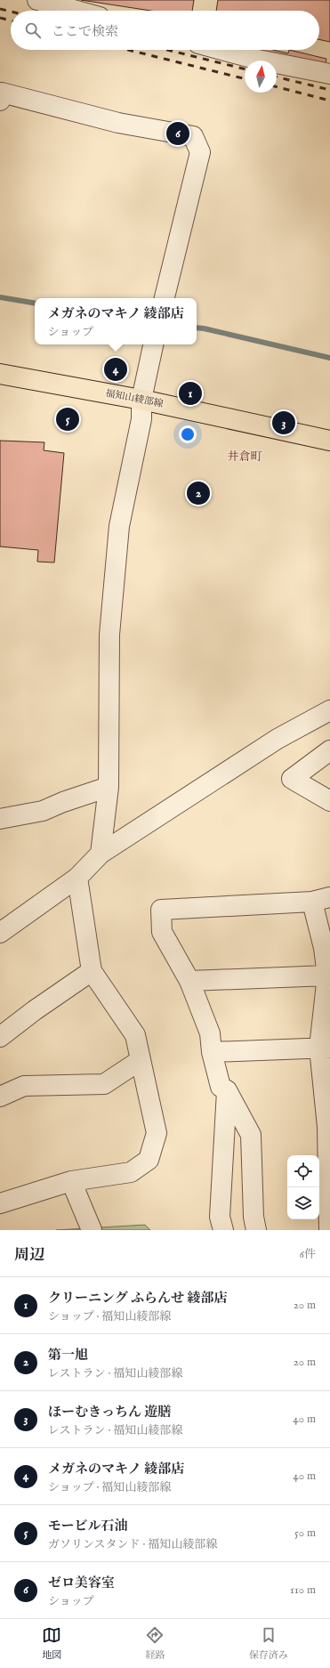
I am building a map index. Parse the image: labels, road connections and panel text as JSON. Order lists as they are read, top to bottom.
{
  "streets": {
    "main road": ["福知山綾部線"]
  },
  "districts": ["井倉町"],
  "north": "top",
  "page": {
    "search": "ここで検索",
    "pins": [
      "6",
      "4",
      "1",
      "5",
      "3",
      "2"
    ],
    "popup": ["メガネのマキノ 綾部店", "ショップ"],
    "heading": ["周辺", "6件"],
    "list": [
      {
        "mark": "1",
        "name": "クリーニング ふらんせ 綾部店",
        "note": "ショップ · 福知山綾部線",
        "value": "20 m"
      },
      {
        "mark": "2",
        "name": "第一旭",
        "note": "レストラン · 福知山綾部線",
        "value": "20 m"
      },
      {
        "mark": "3",
        "name": "ほーむきっちん 遊膳",
        "note": "レストラン · 福知山綾部線",
        "value": "40 m"
      },
      {
        "mark": "4",
        "name": "メガネのマキノ 綾部店",
        "note": "ショップ · 福知山綾部線",
        "value": "40 m"
      },
      {
        "mark": "5",
        "name": "モービル石油",
        "note": "ガソリンスタンド · 福知山綾部線",
        "value": "50 m"
      },
      {
        "mark": "6",
        "name": "ゼロ美容室",
        "note": "ショップ",
        "value": "110 m"
      }
    ],
    "nav": ["地図", "経路", "保存済み"]
  }
}
